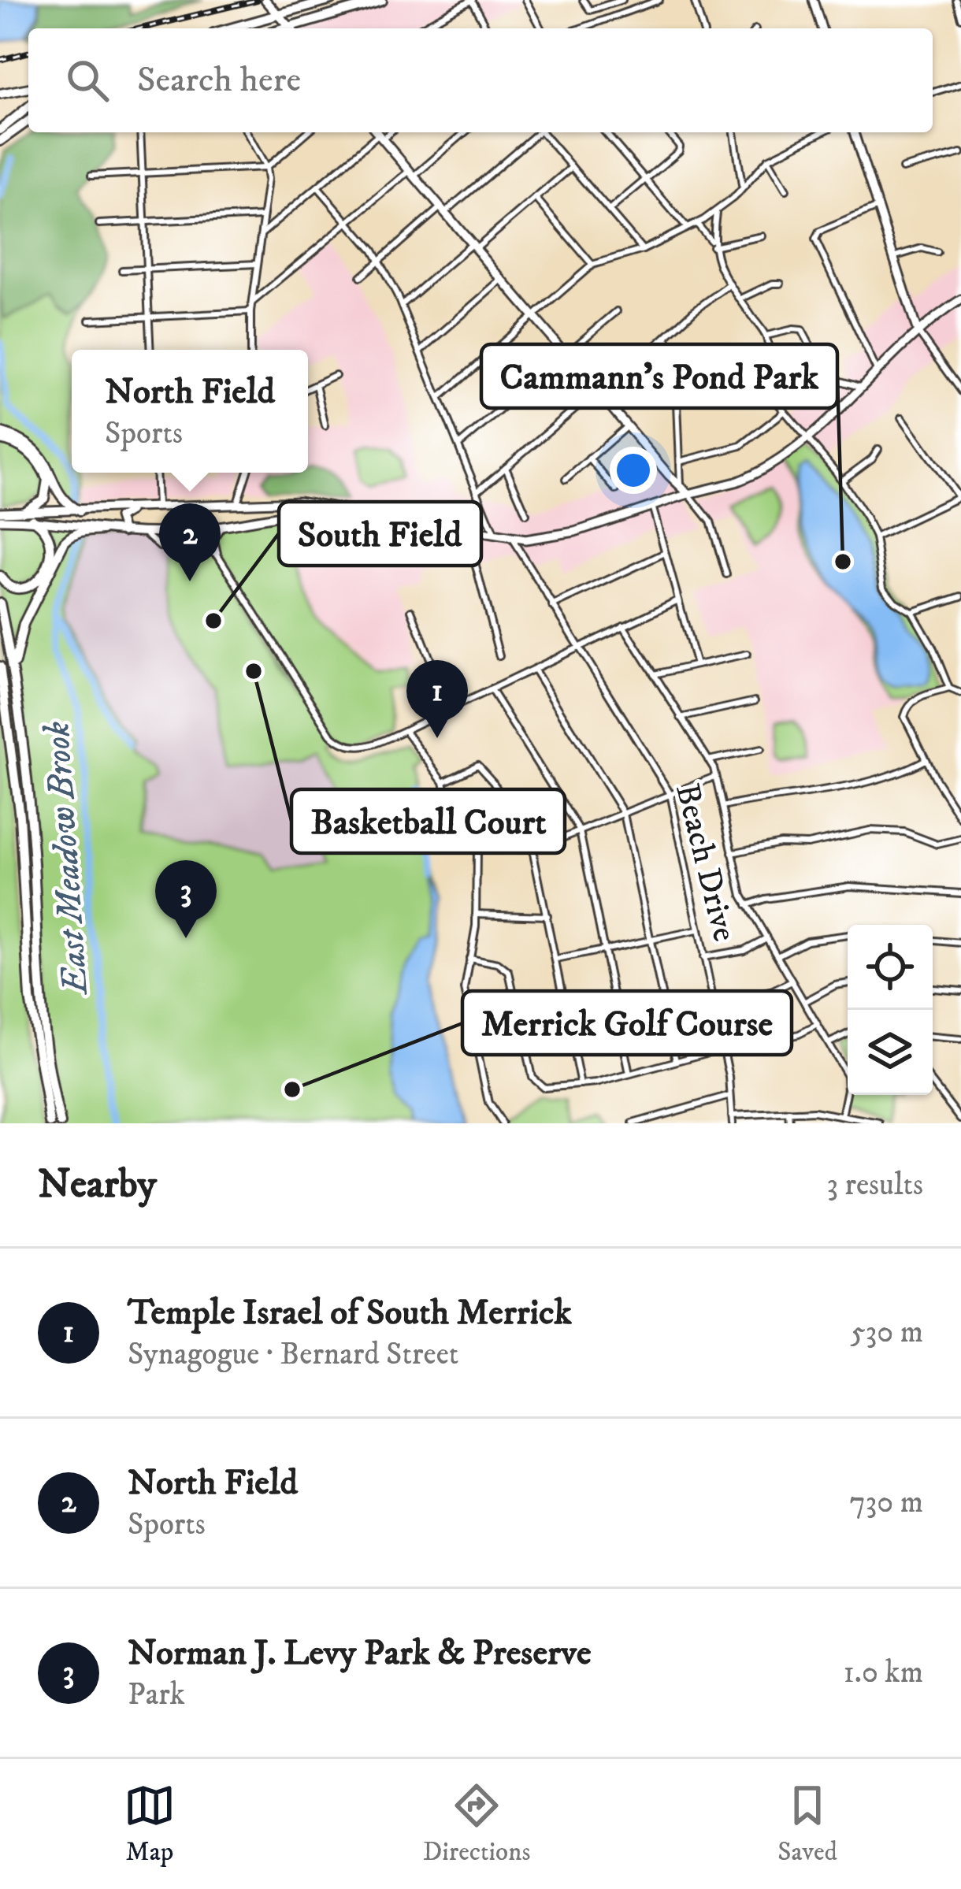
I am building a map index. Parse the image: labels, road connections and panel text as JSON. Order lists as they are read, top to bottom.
{
  "streets": {
    "street": ["Beach Drive"]
  },
  "water": ["East Meadow Brook"],
  "places": [
    "Cammann's Pond Park",
    "South Field",
    "Basketball Court",
    "Merrick Golf Course"
  ],
  "page": {
    "search": "Search here",
    "popup": ["North Field", "Sports"],
    "pins": ["2", "1", "3"],
    "heading": ["Nearby", "3 results"],
    "list": [
      {
        "mark": "1",
        "name": "Temple Israel of South Merrick",
        "note": "Synagogue · Bernard Street",
        "value": "530 m"
      },
      {
        "mark": "2",
        "name": "North Field",
        "note": "Sports",
        "value": "730 m"
      },
      {
        "mark": "3",
        "name": "Norman J. Levy Park & Preserve",
        "note": "Park",
        "value": "1.0 km"
      }
    ],
    "nav": ["Map", "Directions", "Saved"]
  }
}
